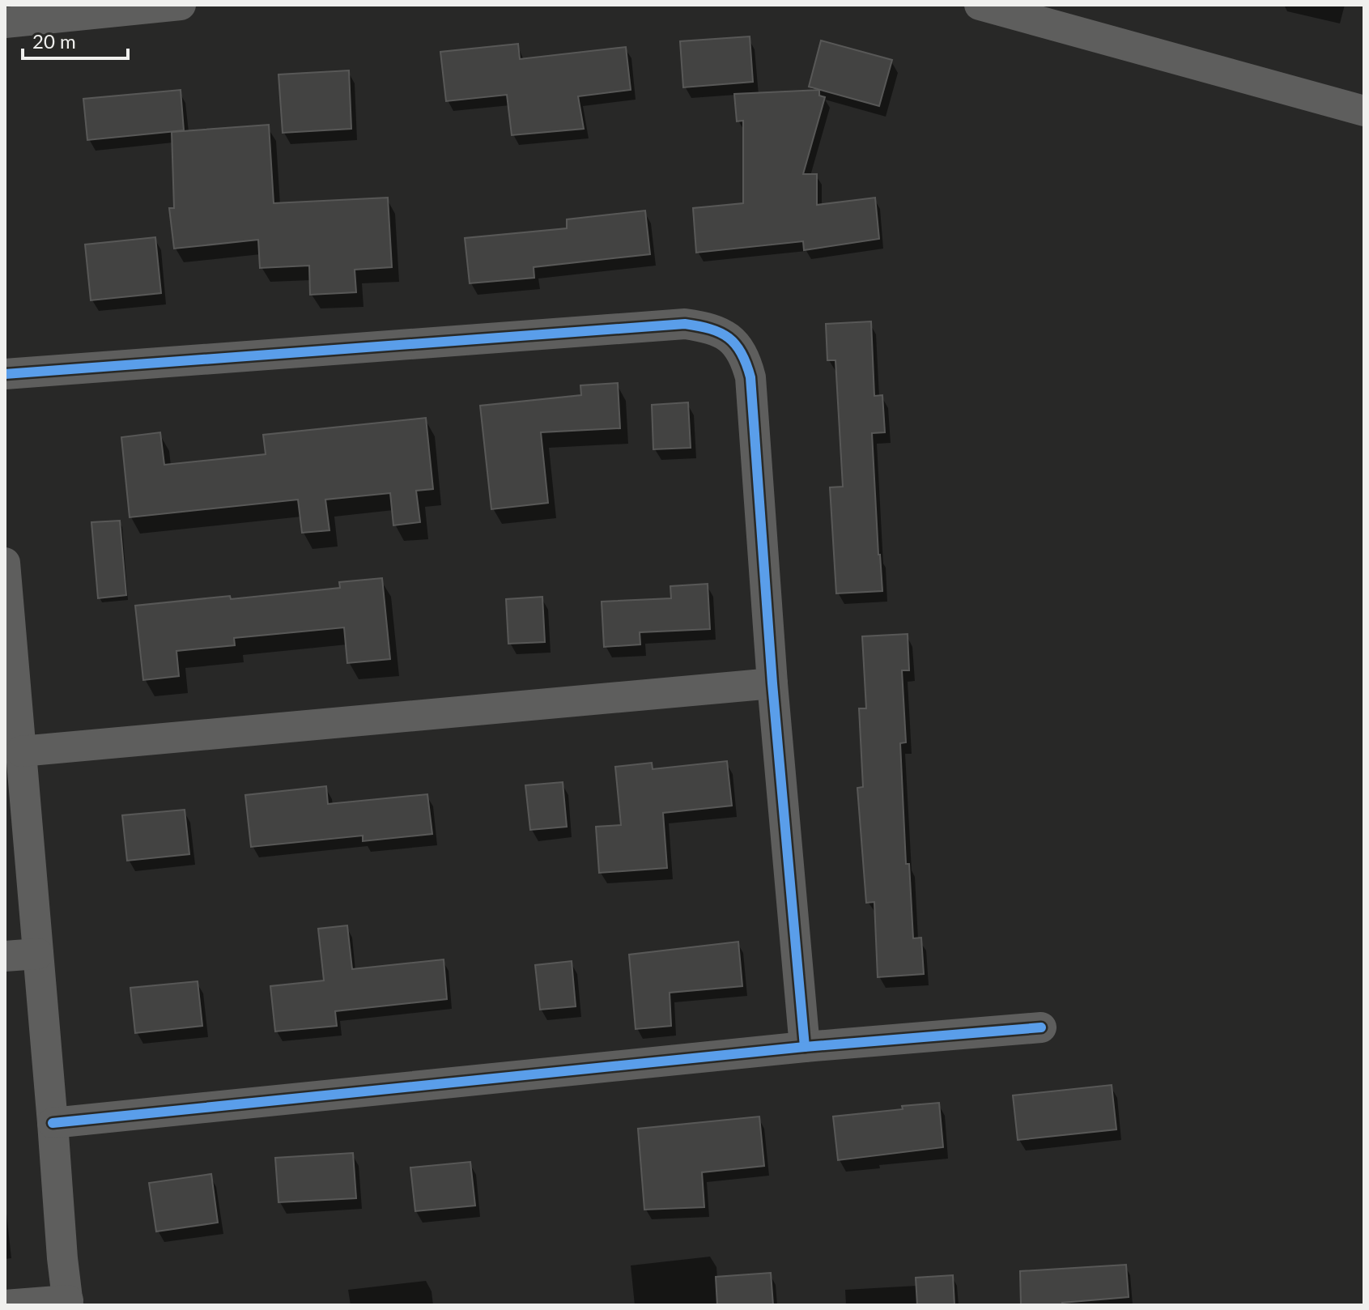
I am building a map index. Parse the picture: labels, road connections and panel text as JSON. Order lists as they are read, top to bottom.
{
  "scale_bar": "20 m"
}
